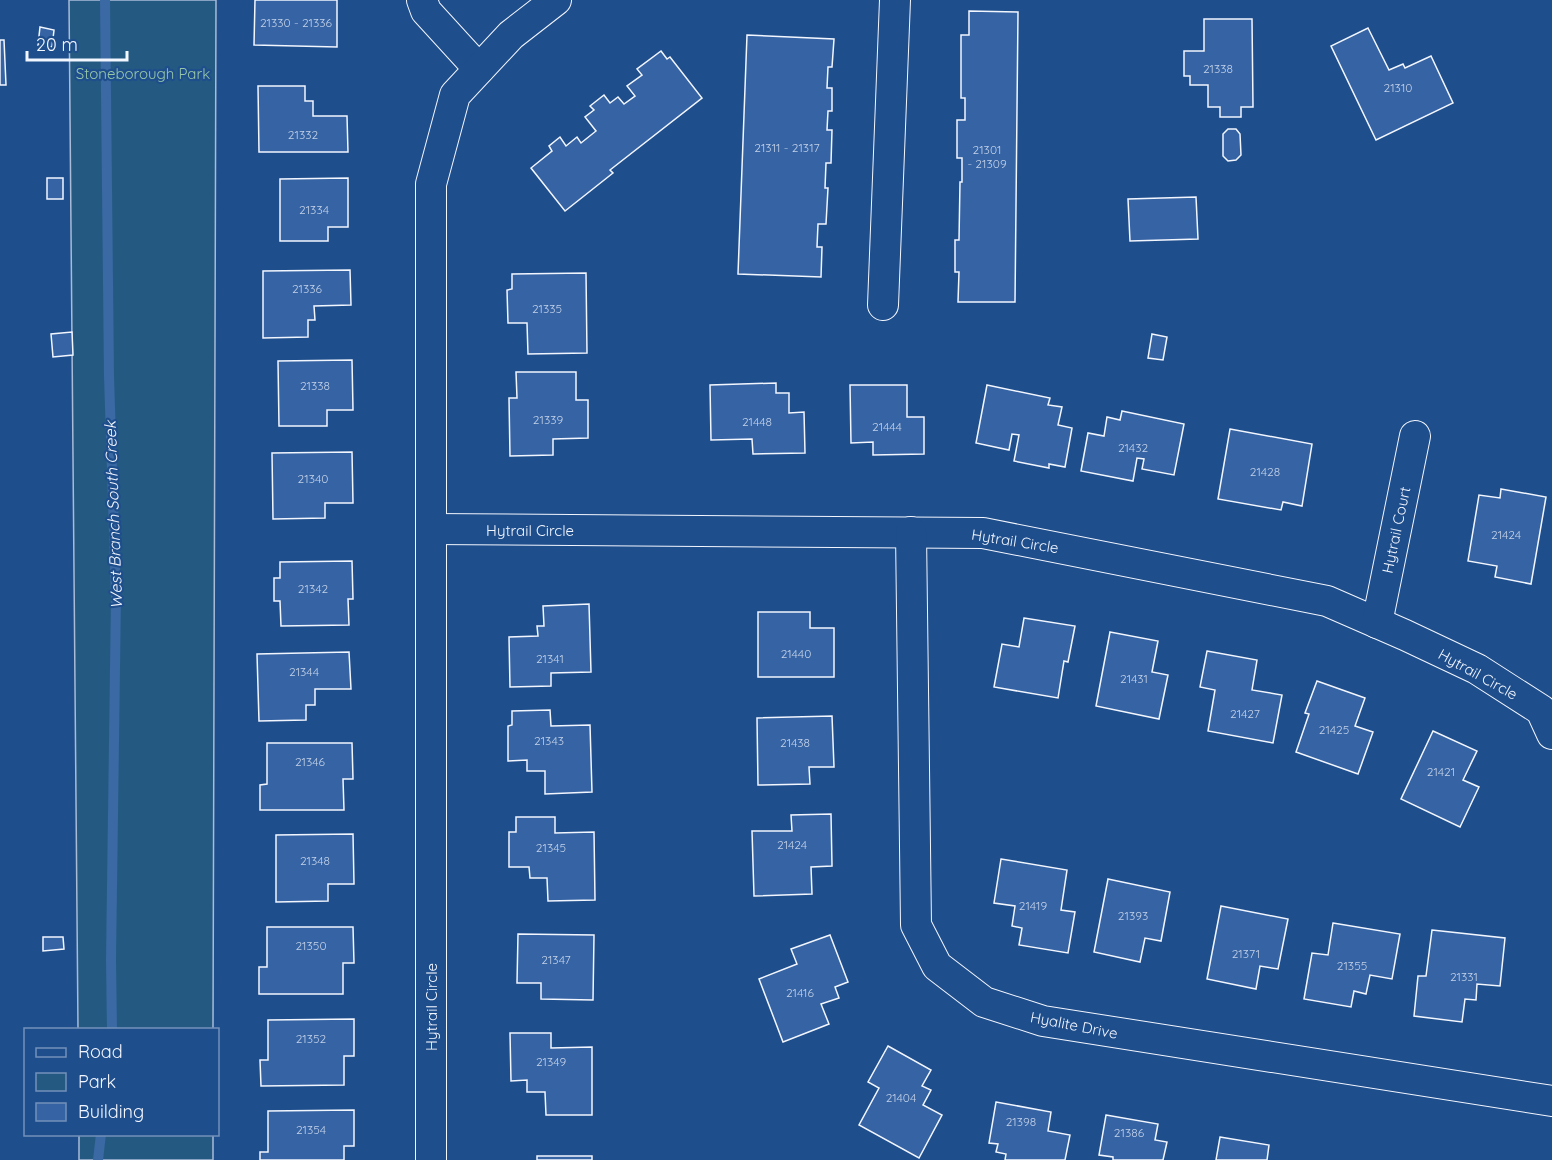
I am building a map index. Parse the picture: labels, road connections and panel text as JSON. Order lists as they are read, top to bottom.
{
  "streets": {
    "street": ["Hytrail Circle", "Hytrail Court", "Hyalite Drive"]
  },
  "crossings": [
    ["Hytrail Circle", "Hytrail Court"],
    ["Hytrail Circle", "Hyalite Drive"]
  ],
  "water": ["West Branch South Creek"],
  "parks": ["Stoneborough Park"],
  "house_numbers": [
    "21330 - 21336",
    "21338",
    "21310",
    "21332",
    "21311 - 21317",
    "21301 - 21309",
    "21334",
    "21336",
    "21335",
    "21338",
    "21339",
    "21448",
    "21444",
    "21432",
    "21428",
    "21340",
    "21424",
    "21342",
    "21440",
    "21341",
    "21344",
    "21431",
    "21427",
    "21425",
    "21343",
    "21438",
    "21346",
    "21421",
    "21424",
    "21345",
    "21348",
    "21419",
    "21393",
    "21350",
    "21371",
    "21347",
    "21355",
    "21331",
    "21416",
    "21352",
    "21349",
    "21404",
    "21398",
    "21354",
    "21386"
  ],
  "legend": ["Road", "Park", "Building"],
  "scale_bar": "20 m"
}
